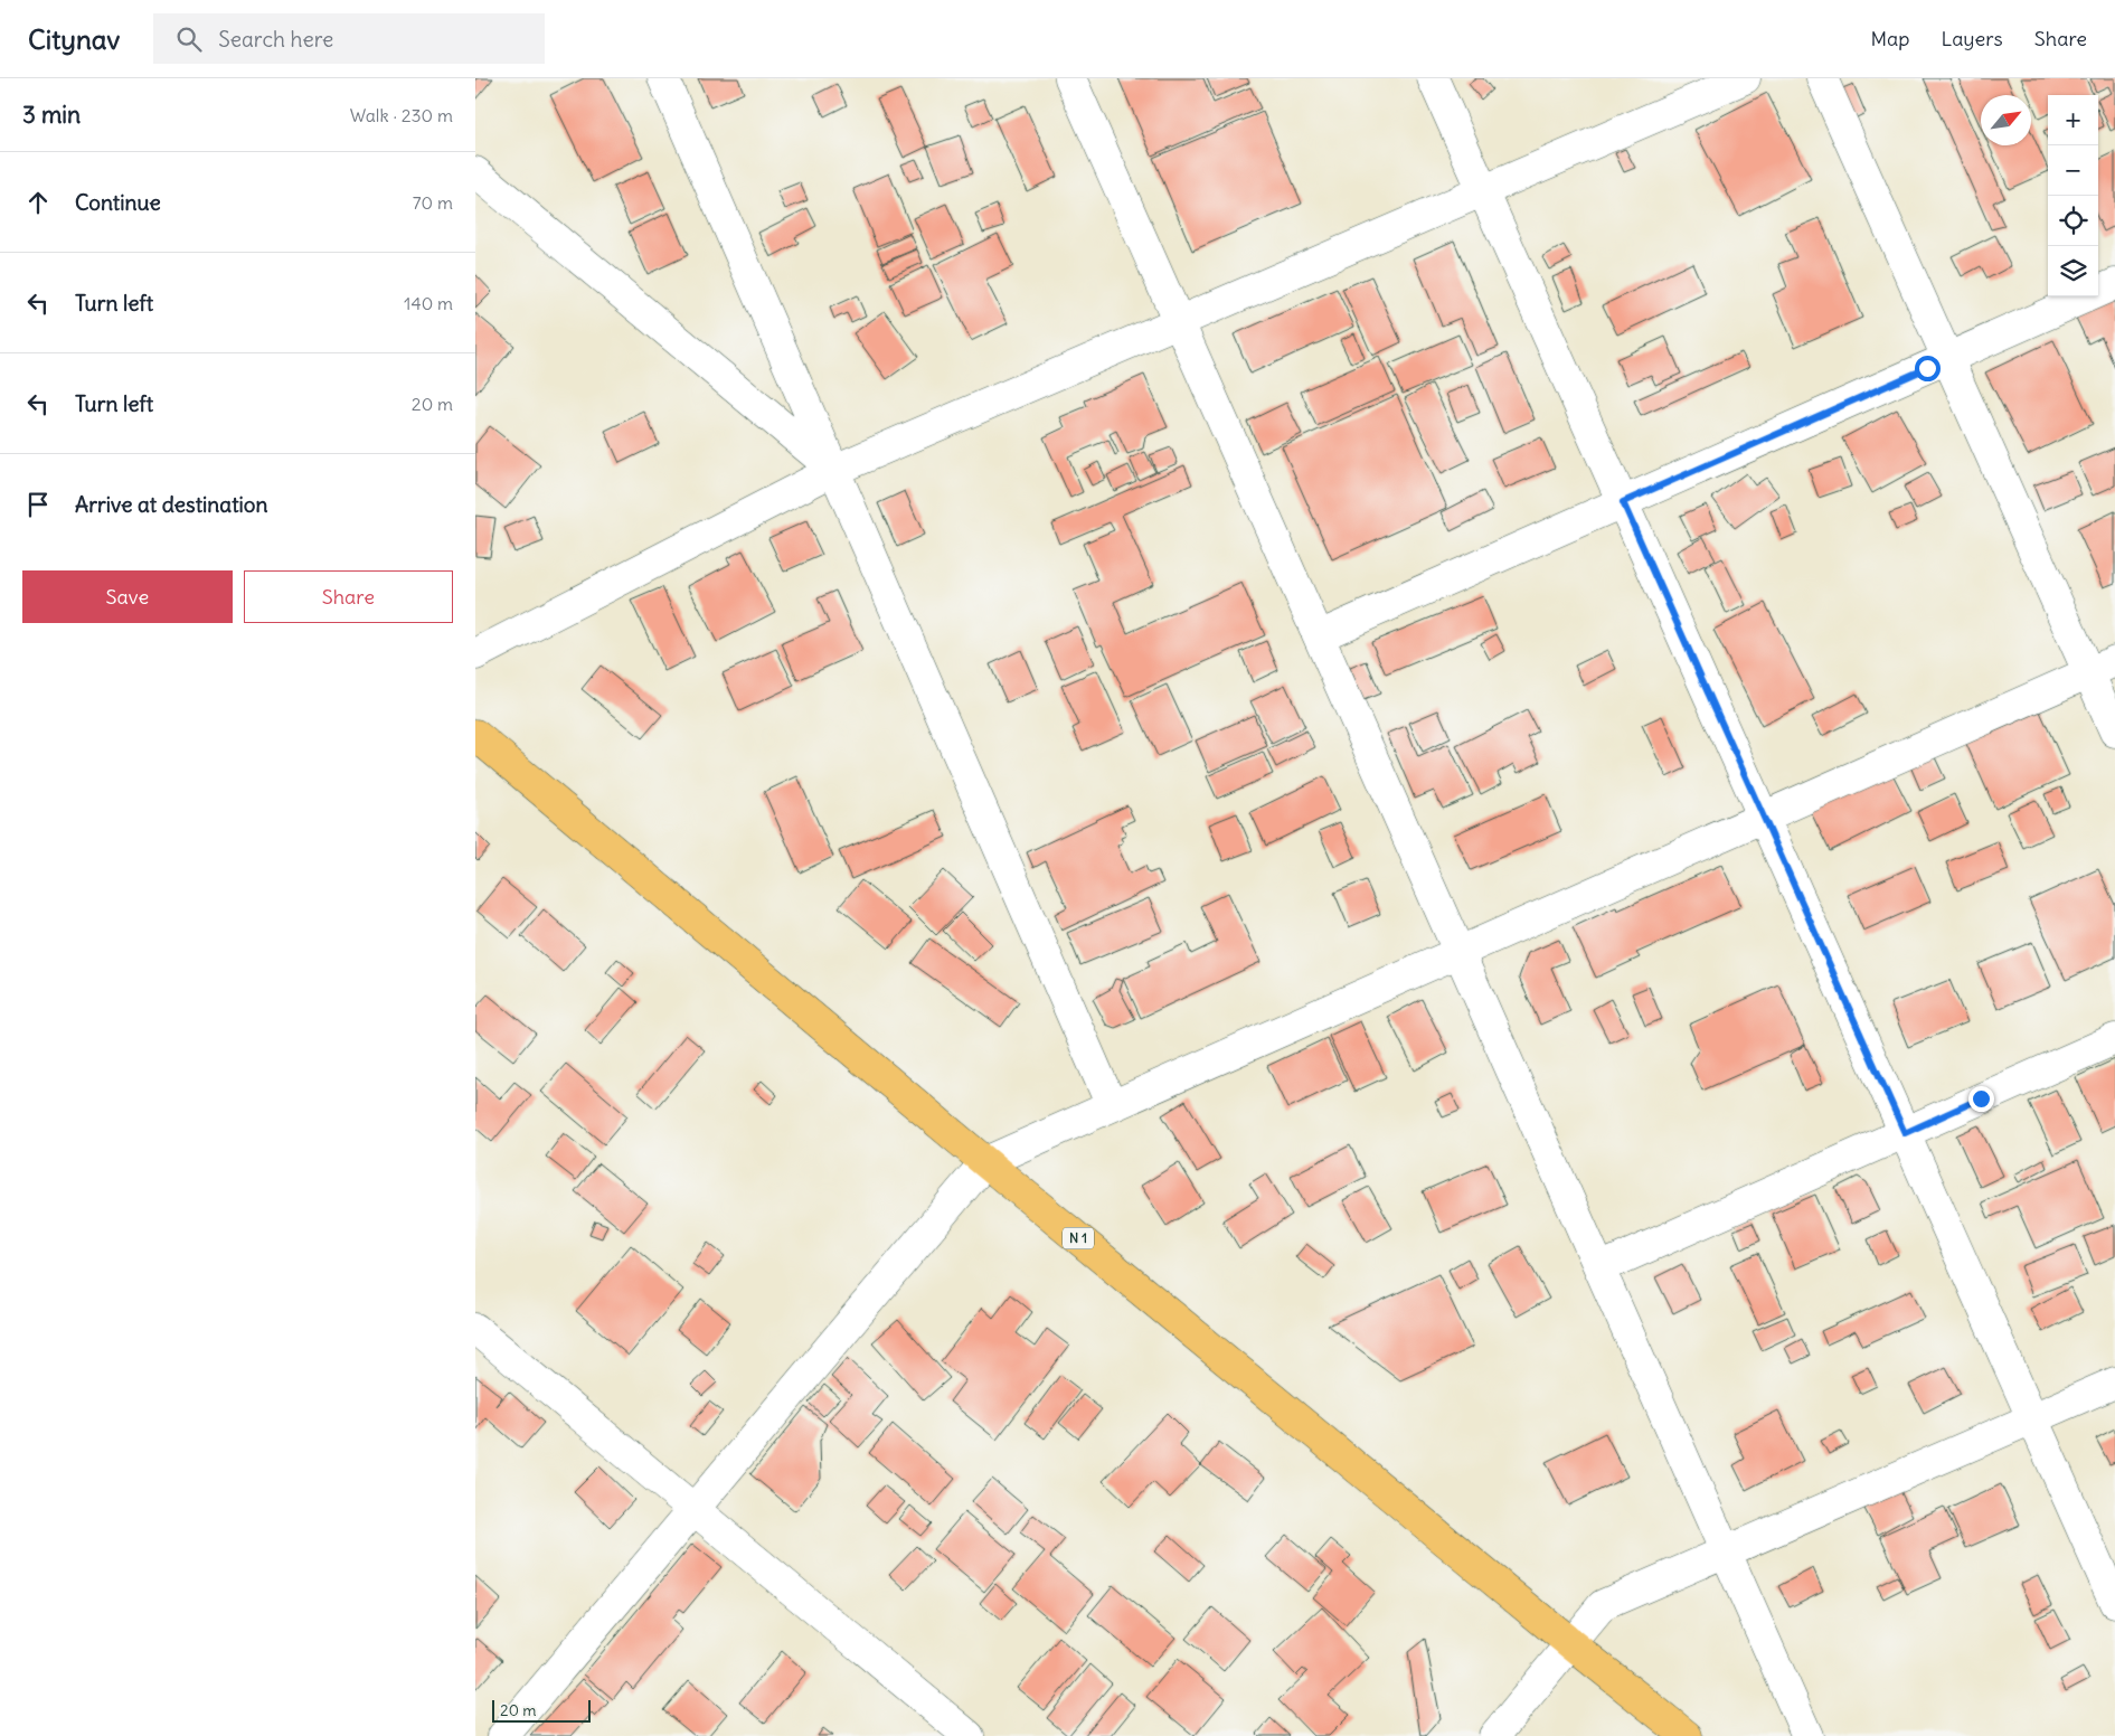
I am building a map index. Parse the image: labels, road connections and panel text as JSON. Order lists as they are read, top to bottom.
{
  "streets": {
    "highway": ["N 1"]
  },
  "scale_bar": "20 m",
  "north": "top right",
  "page": {
    "header": "Citynav",
    "search": "Search here",
    "nav": ["Map", "Layers", "Share"],
    "heading": ["3 min", "Walk · 230 m"],
    "map_buttons": ["+", "−"],
    "list": [
      ["Continue", "70 m"],
      ["Turn left", "140 m"],
      ["Turn left", "20 m"],
      "Arrive at destination"
    ],
    "buttons": ["Save", "Share"],
    "scale": "20 m"
  }
}
